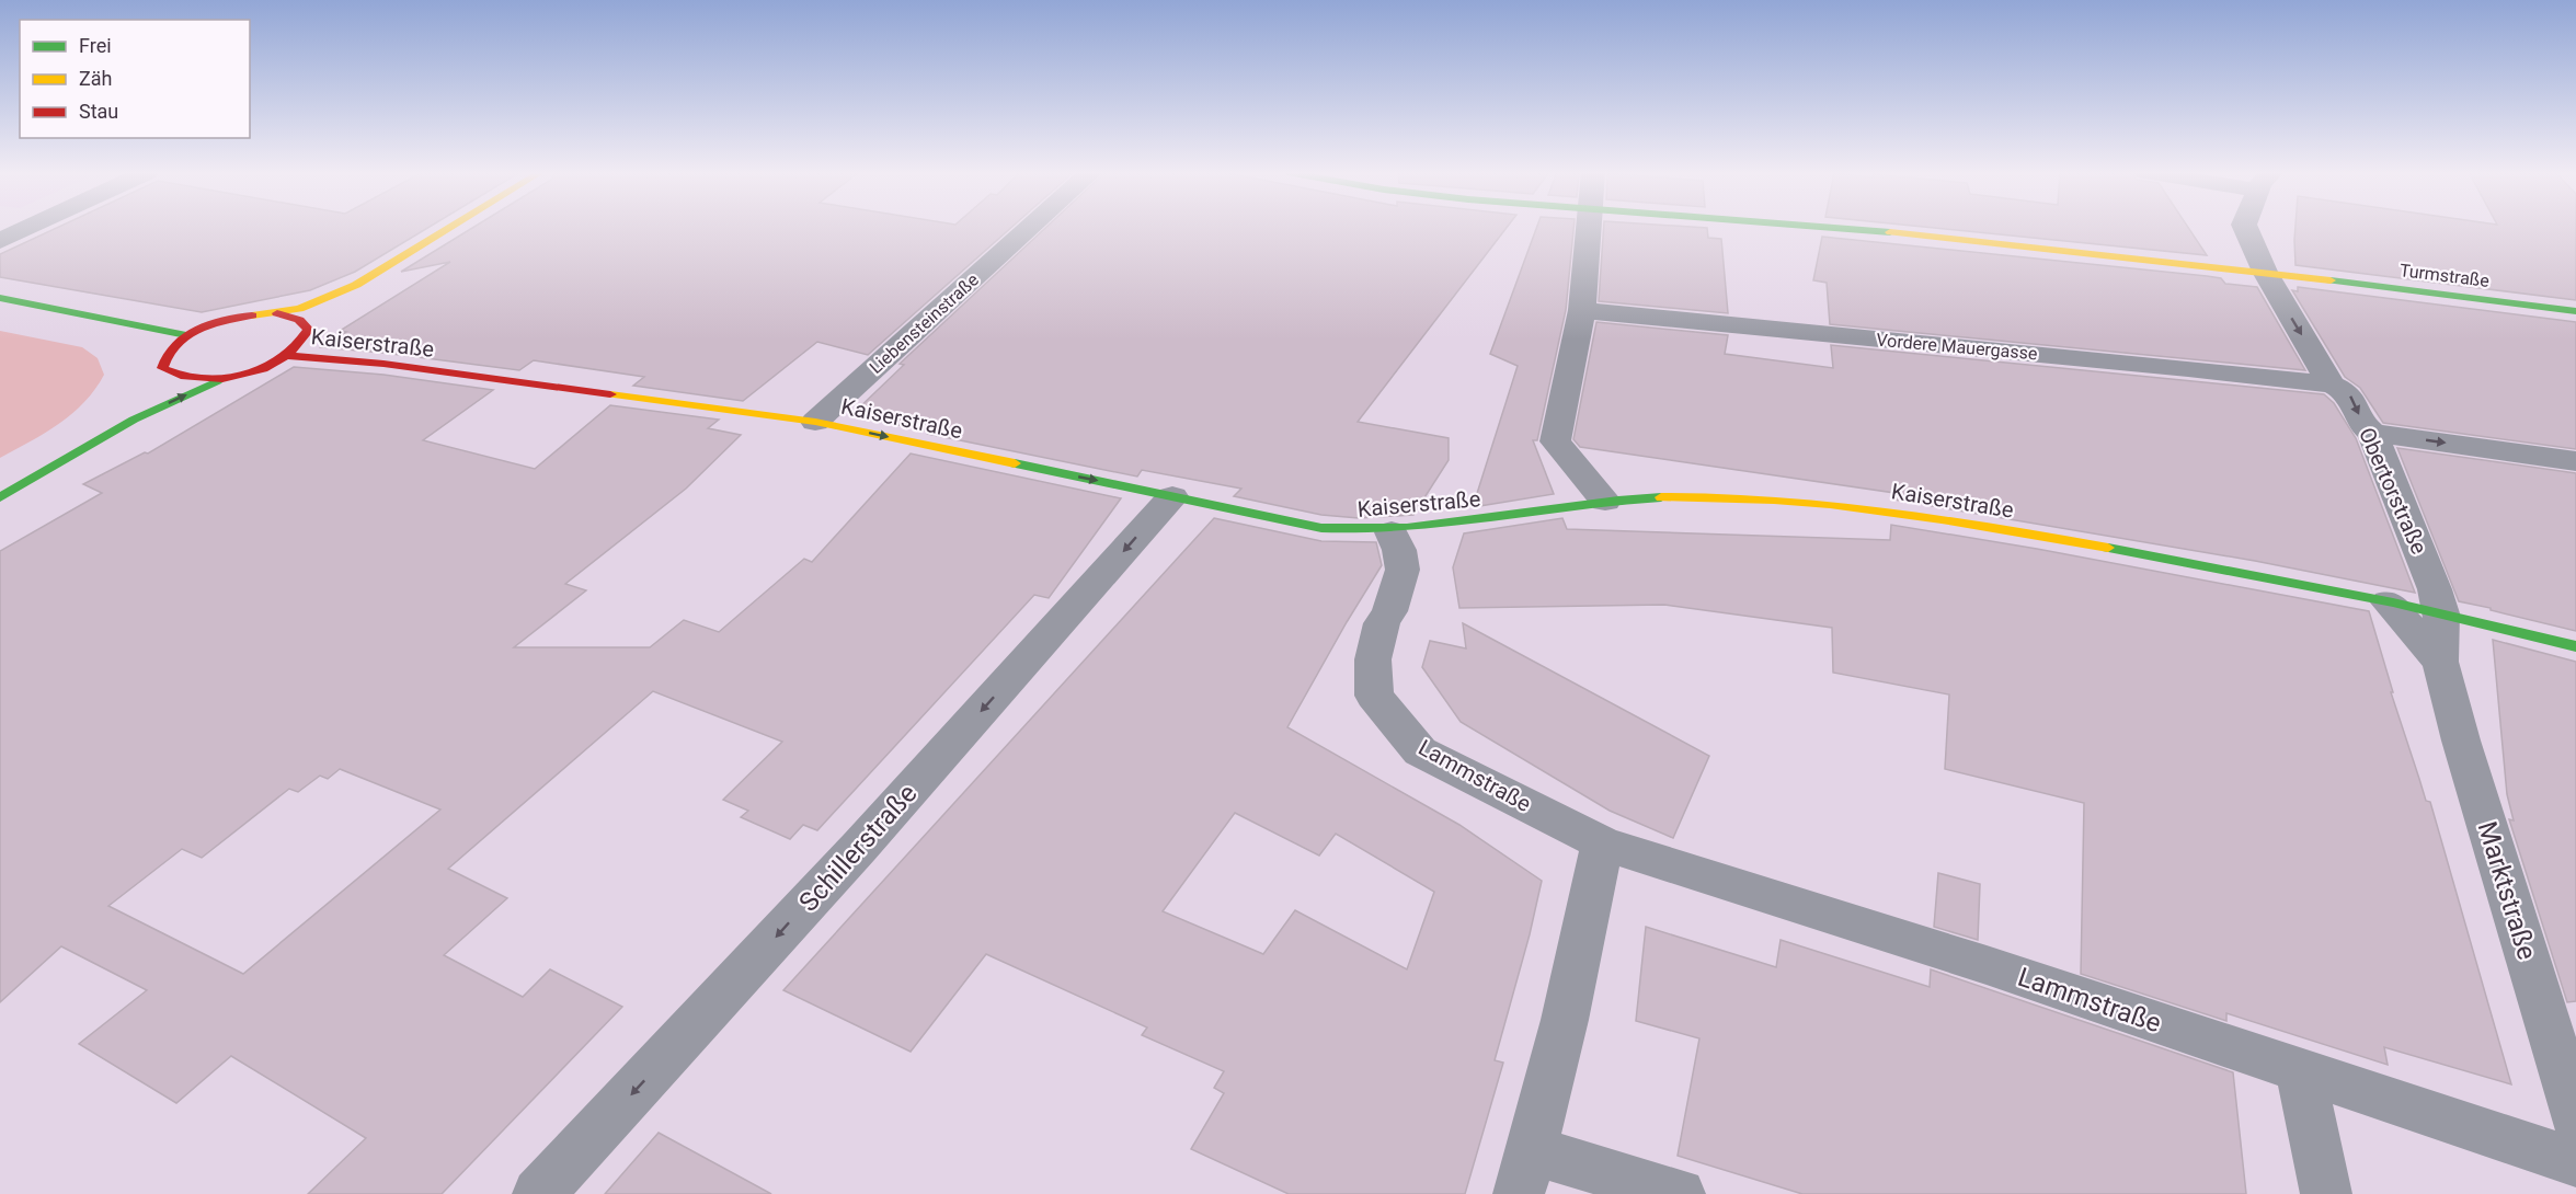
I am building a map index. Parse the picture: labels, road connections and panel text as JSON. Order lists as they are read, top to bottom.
{
  "streets": {
    "street": [
      "Turmstraße",
      "Liebensteinstraße",
      "Kaiserstraße",
      "Vordere Mauergasse",
      "Obertorstraße",
      "Lammstraße",
      "Schillerstraße",
      "Marktstraße"
    ]
  },
  "crossings": [
    ["Turmstraße", "Obertorstraße"],
    ["Liebensteinstraße", "Kaiserstraße"],
    ["Kaiserstraße", "Obertorstraße"],
    ["Kaiserstraße", "Lammstraße"],
    ["Kaiserstraße", "Schillerstraße"],
    ["Kaiserstraße", "Marktstraße"],
    ["Vordere Mauergasse", "Obertorstraße"],
    ["Obertorstraße", "Marktstraße"]
  ],
  "one_way": ["Obertorstraße", "Schillerstraße"],
  "legend": ["Frei", "Zäh", "Stau"]
}
